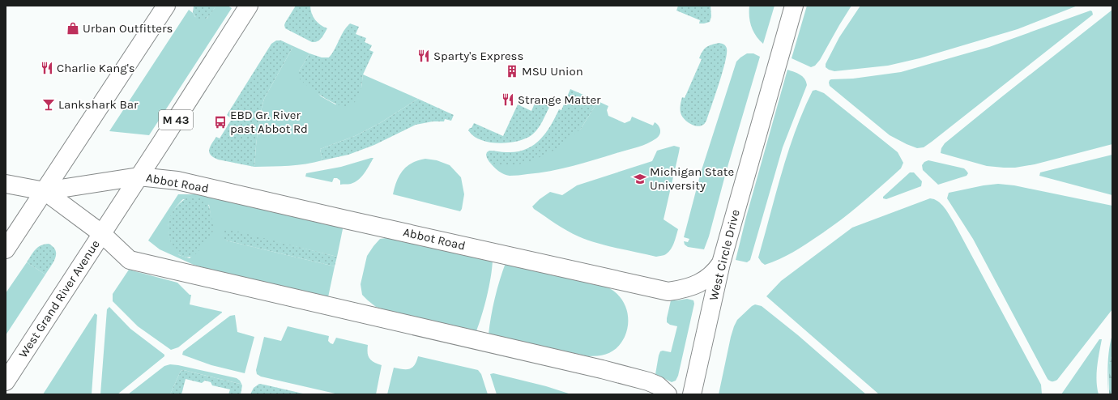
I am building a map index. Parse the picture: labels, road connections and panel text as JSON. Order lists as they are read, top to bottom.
{
  "streets": {
    "street": [
      "M 43",
      "Abbot Road",
      "West Circle Drive",
      "West Grand River Avenue"
    ]
  },
  "crossings": [
    ["M 43", "Abbot Road"],
    ["M 43", "West Grand River Avenue"],
    ["Abbot Road", "West Circle Drive"]
  ],
  "places": {
    "shop": ["Urban Outfitters"],
    "restaurant": ["Sparty's Express", "Charlie Kang's", "Strange Matter"],
    "building": ["MSU Union"],
    "bar": ["Lankshark Bar"],
    "bus stop": ["EBD Gr. River past Abbot Rd"],
    "school or university": ["Michigan State University"]
  }
}
